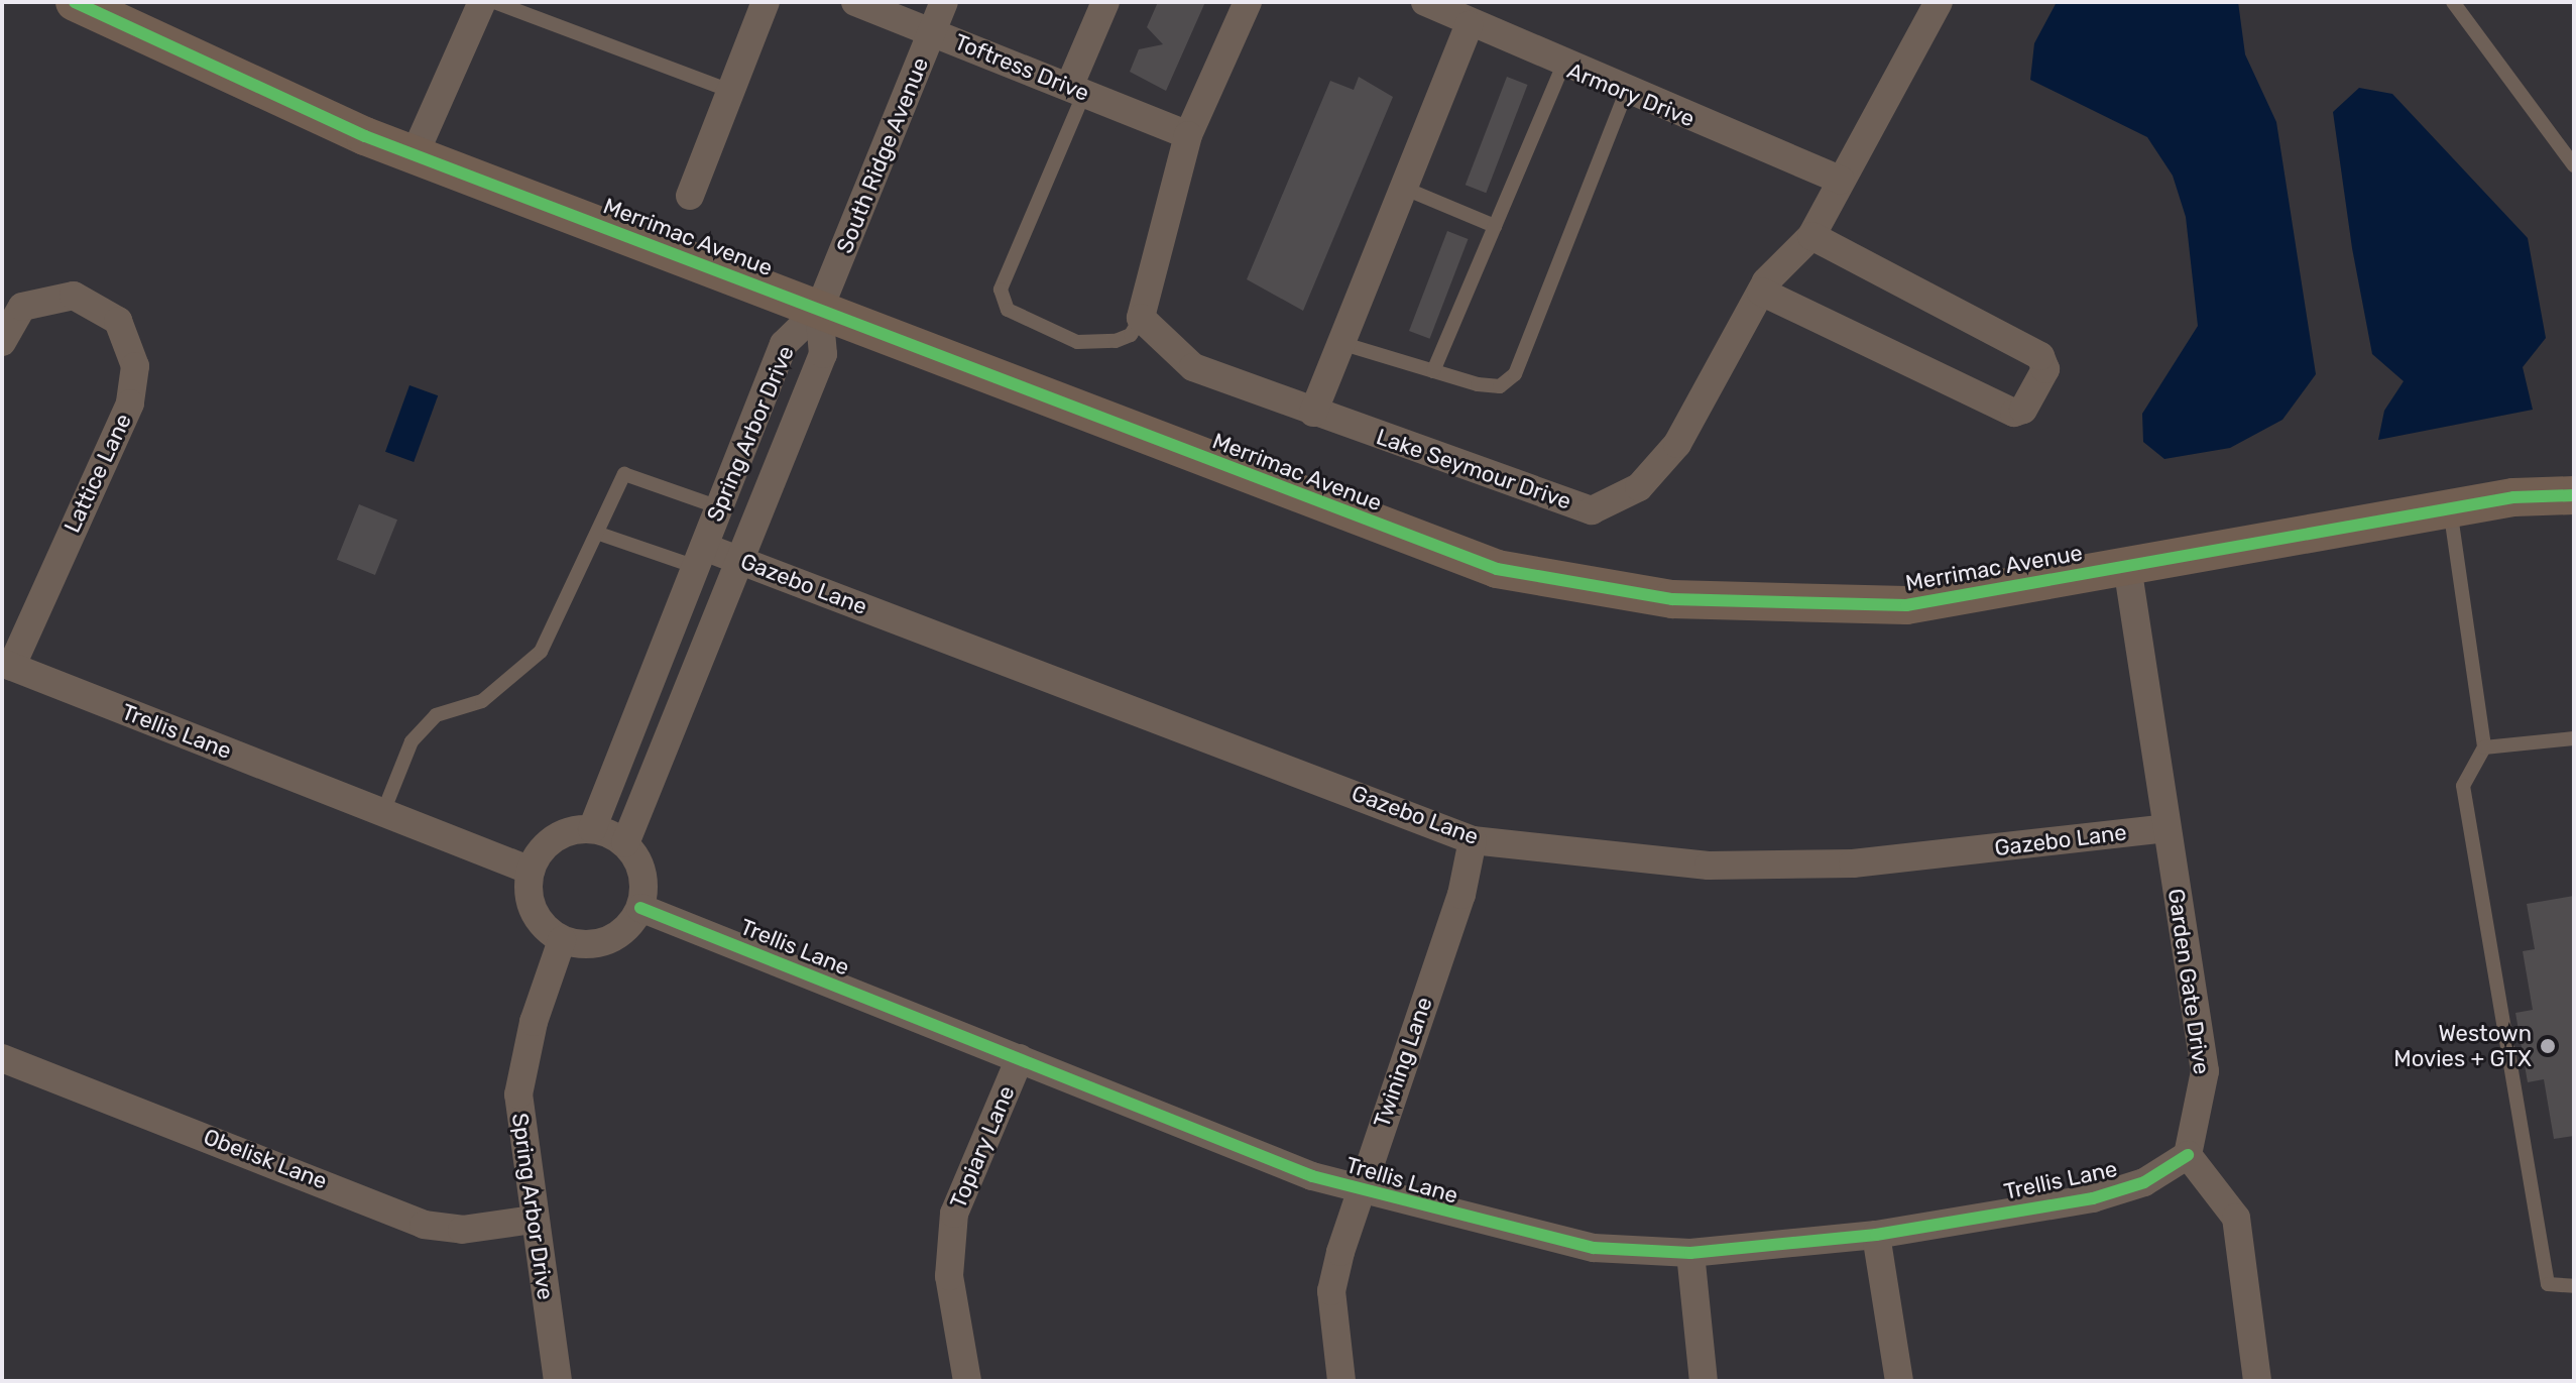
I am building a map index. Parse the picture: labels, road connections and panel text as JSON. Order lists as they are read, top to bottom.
{
  "streets": {
    "street": [
      "Toftress Drive",
      "Armory Drive",
      "South Ridge Avenue",
      "Merrimac Avenue",
      "Spring Arbor Drive",
      "Lake Seymour Drive",
      "Lattice Lane",
      "Gazebo Lane",
      "Trellis Lane",
      "Garden Gate Drive",
      "Twining Lane",
      "Topiary Lane",
      "Obelisk Lane"
    ]
  },
  "crossings": [
    ["Toftress Drive", "South Ridge Avenue"],
    ["Armory Drive", "Lake Seymour Drive"],
    ["South Ridge Avenue", "Merrimac Avenue"],
    ["South Ridge Avenue", "Spring Arbor Drive"],
    ["Merrimac Avenue", "Spring Arbor Drive"],
    ["Merrimac Avenue", "Garden Gate Drive"],
    ["Spring Arbor Drive", "Gazebo Lane"],
    ["Spring Arbor Drive", "Trellis Lane"],
    ["Spring Arbor Drive", "Obelisk Lane"],
    ["Lattice Lane", "Trellis Lane"],
    ["Gazebo Lane", "Garden Gate Drive"],
    ["Gazebo Lane", "Twining Lane"],
    ["Trellis Lane", "Garden Gate Drive"],
    ["Trellis Lane", "Twining Lane"],
    ["Trellis Lane", "Topiary Lane"]
  ],
  "places": ["Westown Movies + GTX"]
}
